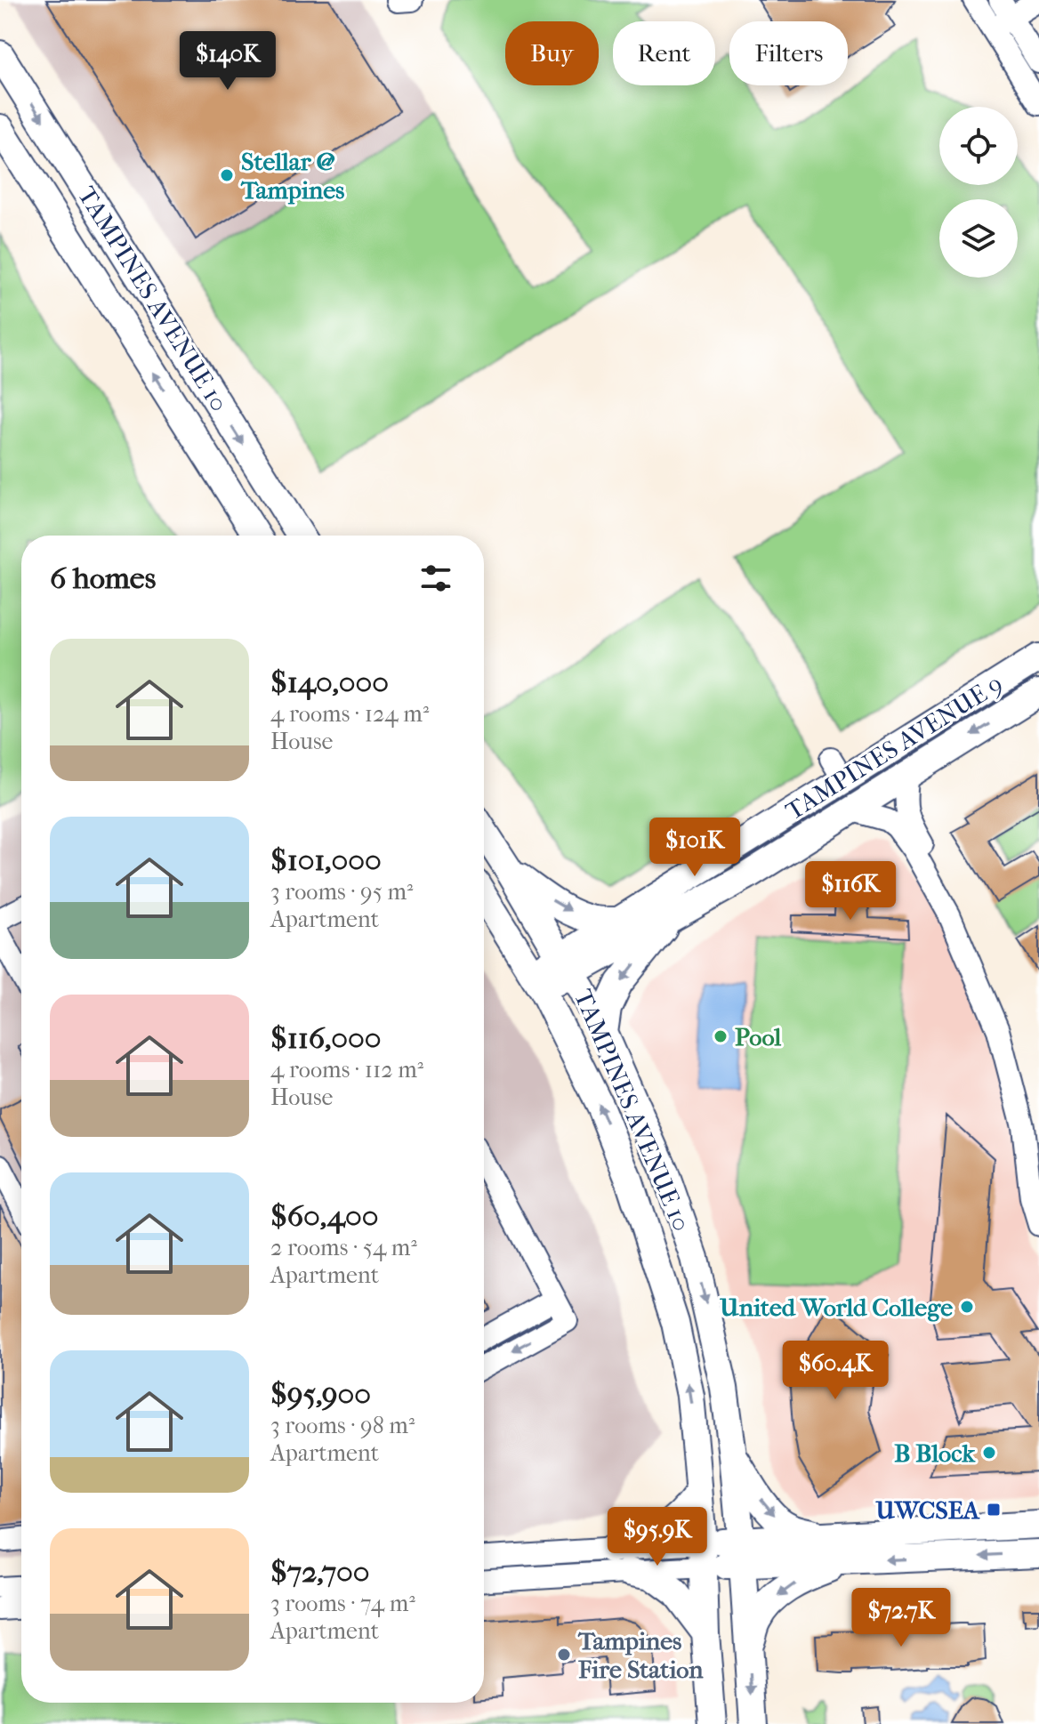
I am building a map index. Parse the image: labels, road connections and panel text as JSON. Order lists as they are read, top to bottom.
{
  "streets": {
    "main road": ["TAMPINES AVENUE 10", "TAMPINES AVENUE 9"]
  },
  "crossings": [
    ["TAMPINES AVENUE 10", "TAMPINES AVENUE 9"]
  ],
  "places": {
    "other": [
      "Stellar @ Tampines",
      "Pool",
      "United World College",
      "B Block",
      "Tampines Fire Station"
    ],
    "transit": ["UWCSEA"]
  },
  "page": {
    "chip": ["Buy", "Rent", "Filters"],
    "price": [
      "$140K",
      "$101K",
      "$116K",
      "$60.4K",
      "$95.9K",
      "$72.7K"
    ],
    "heading": "6 homes",
    "list": [
      {
        "name": "$140,000",
        "note": "4 rooms · 124 m² · House"
      },
      {
        "name": "$101,000",
        "note": "3 rooms · 95 m² · Apartment"
      },
      {
        "name": "$116,000",
        "note": "4 rooms · 112 m² · House"
      },
      {
        "name": "$60,400",
        "note": "2 rooms · 54 m² · Apartment"
      },
      {
        "name": "$95,900",
        "note": "3 rooms · 98 m² · Apartment"
      },
      {
        "name": "$72,700",
        "note": "3 rooms · 74 m² · Apartment"
      }
    ]
  }
}
